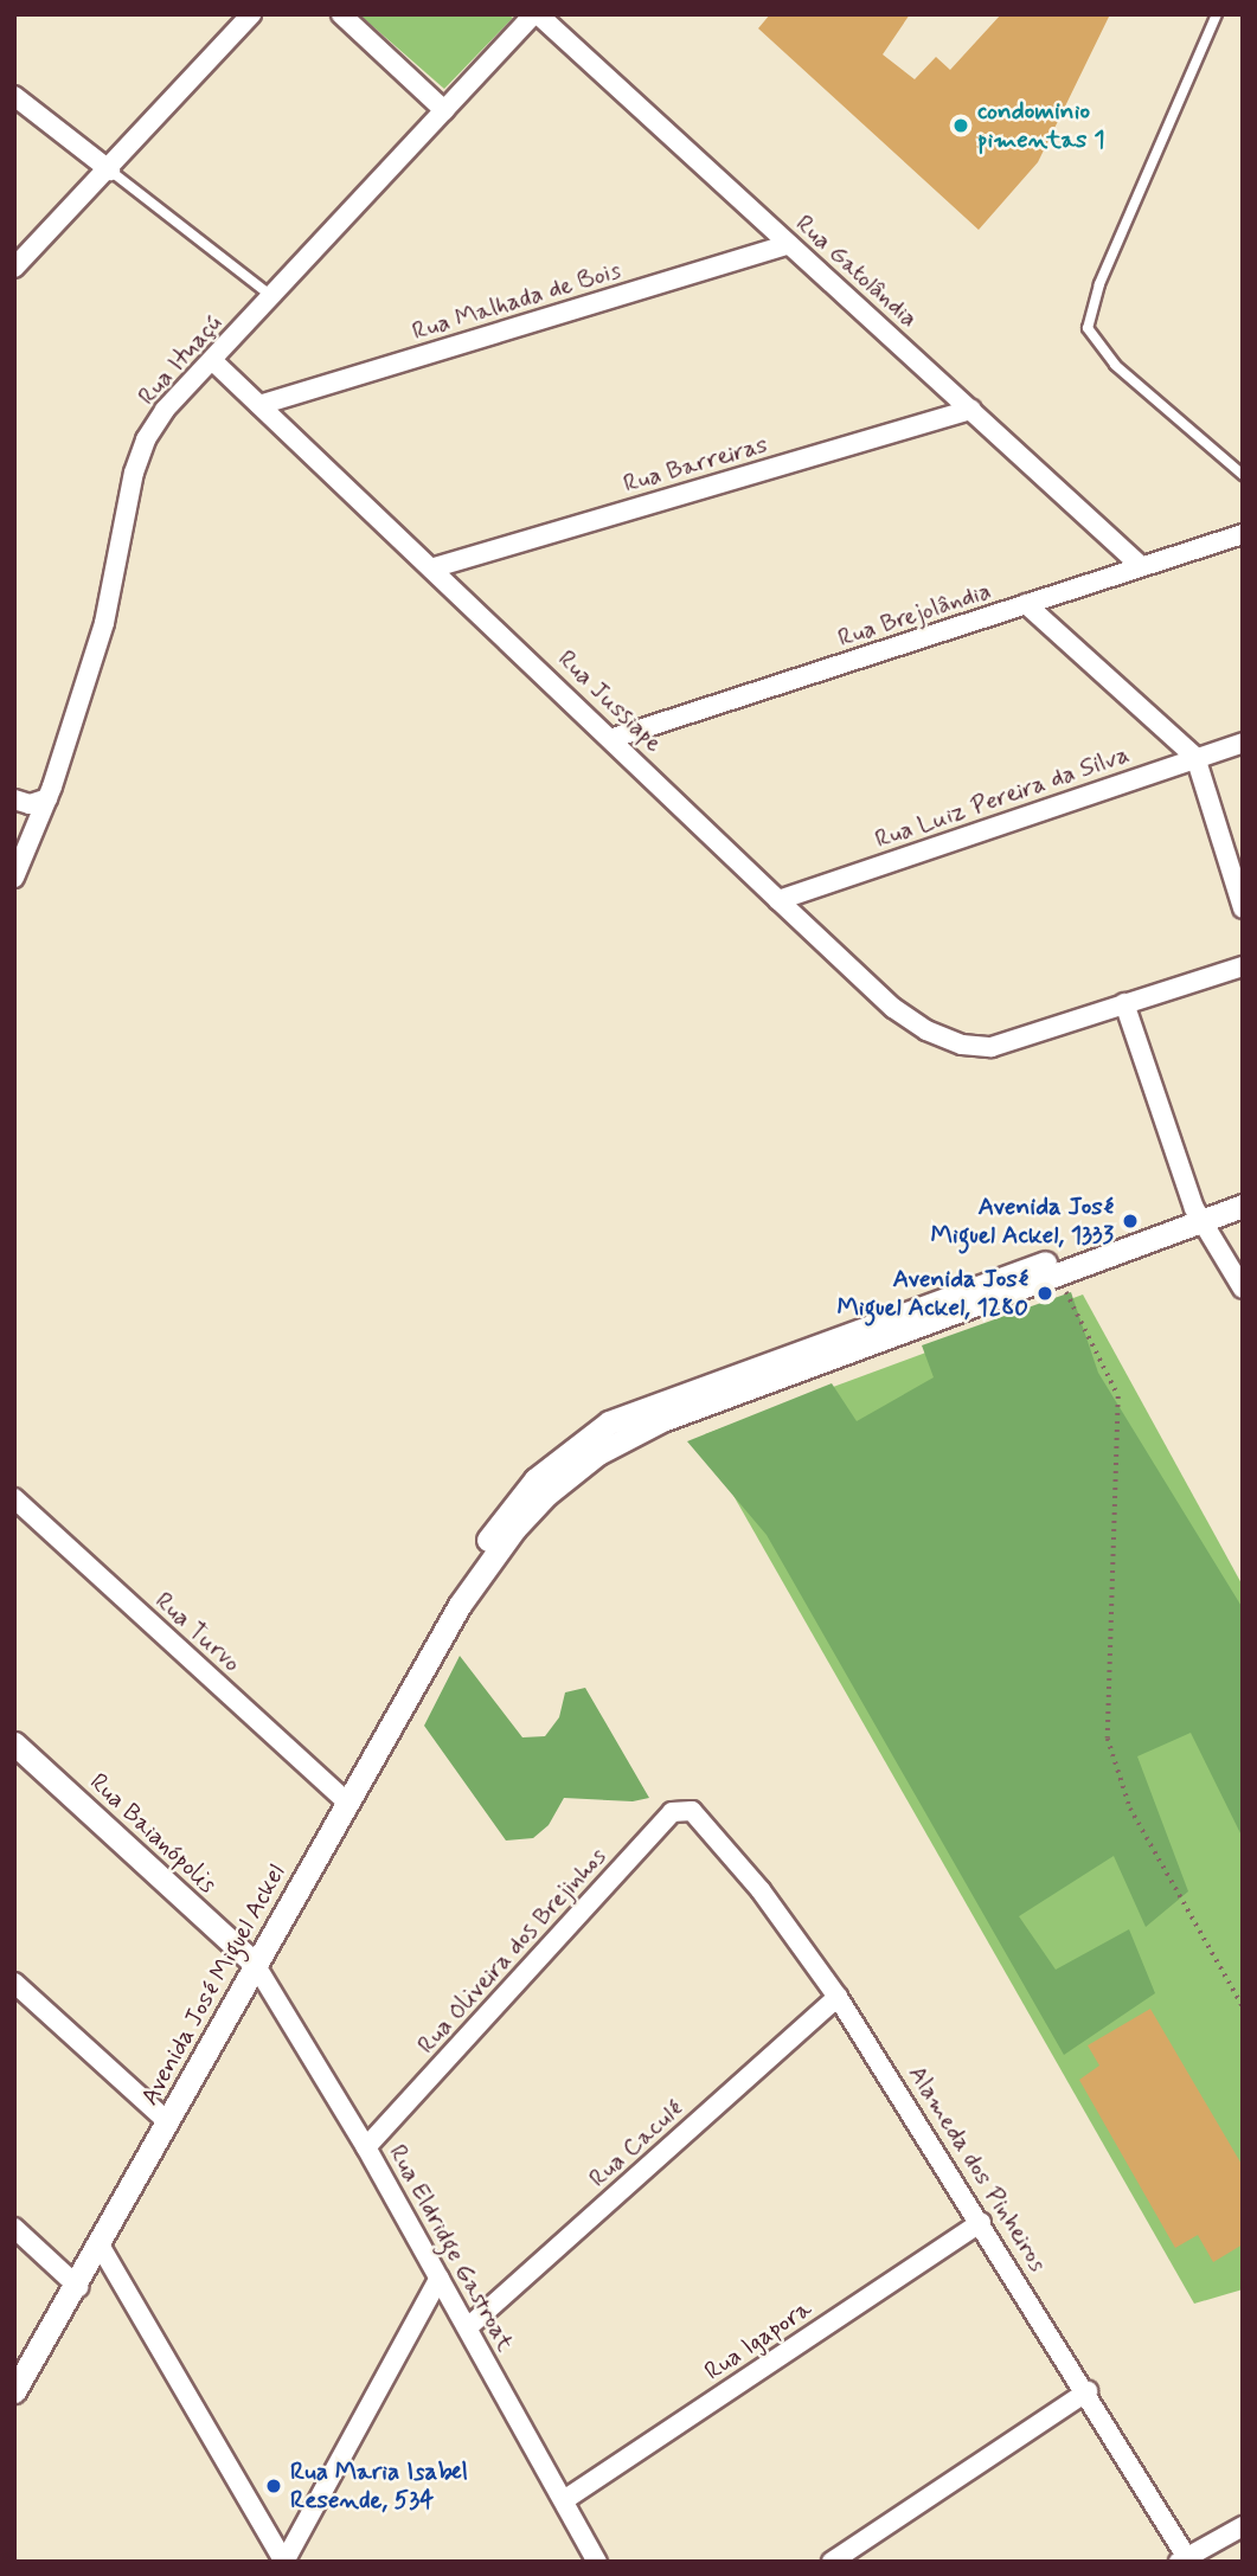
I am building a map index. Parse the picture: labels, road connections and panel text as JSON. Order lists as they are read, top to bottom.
{
  "streets": {
    "street": [
      "Rua Gatolândia",
      "Rua Malhada de Bois",
      "Rua Ituaçú",
      "Rua Barreiras",
      "Rua Brejolândia",
      "Rua Jussiape",
      "Rua Luiz Pereira da Silva",
      "Rua Turvo",
      "Rua Baianópolis",
      "Rua Oliveira dos Brejinhos",
      "Avenida José Miguel Ackel",
      "Rua Caculé",
      "Alameda dos Pinheiros",
      "Rua Eldridge Gastroat",
      "Rua Igapora"
    ]
  },
  "crossings": [
    ["Rua Gatolândia", "Rua Malhada de Bois"],
    ["Rua Gatolândia", "Rua Ituaçú"],
    ["Rua Gatolândia", "Rua Barreiras"],
    ["Rua Gatolândia", "Rua Brejolândia"],
    ["Rua Malhada de Bois", "Rua Jussiape"],
    ["Rua Ituaçú", "Rua Jussiape"],
    ["Rua Barreiras", "Rua Jussiape"],
    ["Rua Brejolândia", "Rua Jussiape"],
    ["Rua Jussiape", "Rua Luiz Pereira da Silva"],
    ["Rua Turvo", "Avenida José Miguel Ackel"],
    ["Rua Baianópolis", "Avenida José Miguel Ackel"],
    ["Rua Baianópolis", "Rua Eldridge Gastroat"],
    ["Rua Oliveira dos Brejinhos", "Alameda dos Pinheiros"],
    ["Rua Oliveira dos Brejinhos", "Rua Eldridge Gastroat"],
    ["Avenida José Miguel Ackel", "Rua Eldridge Gastroat"],
    ["Rua Caculé", "Alameda dos Pinheiros"],
    ["Rua Caculé", "Rua Eldridge Gastroat"],
    ["Alameda dos Pinheiros", "Rua Igapora"],
    ["Rua Eldridge Gastroat", "Rua Igapora"]
  ],
  "places": [
    "condominio pimentas 1",
    "Avenida José Miguel Ackel, 1333",
    "Avenida José Miguel Ackel, 1280",
    "Rua Maria Isabel Resende, 534"
  ]
}
